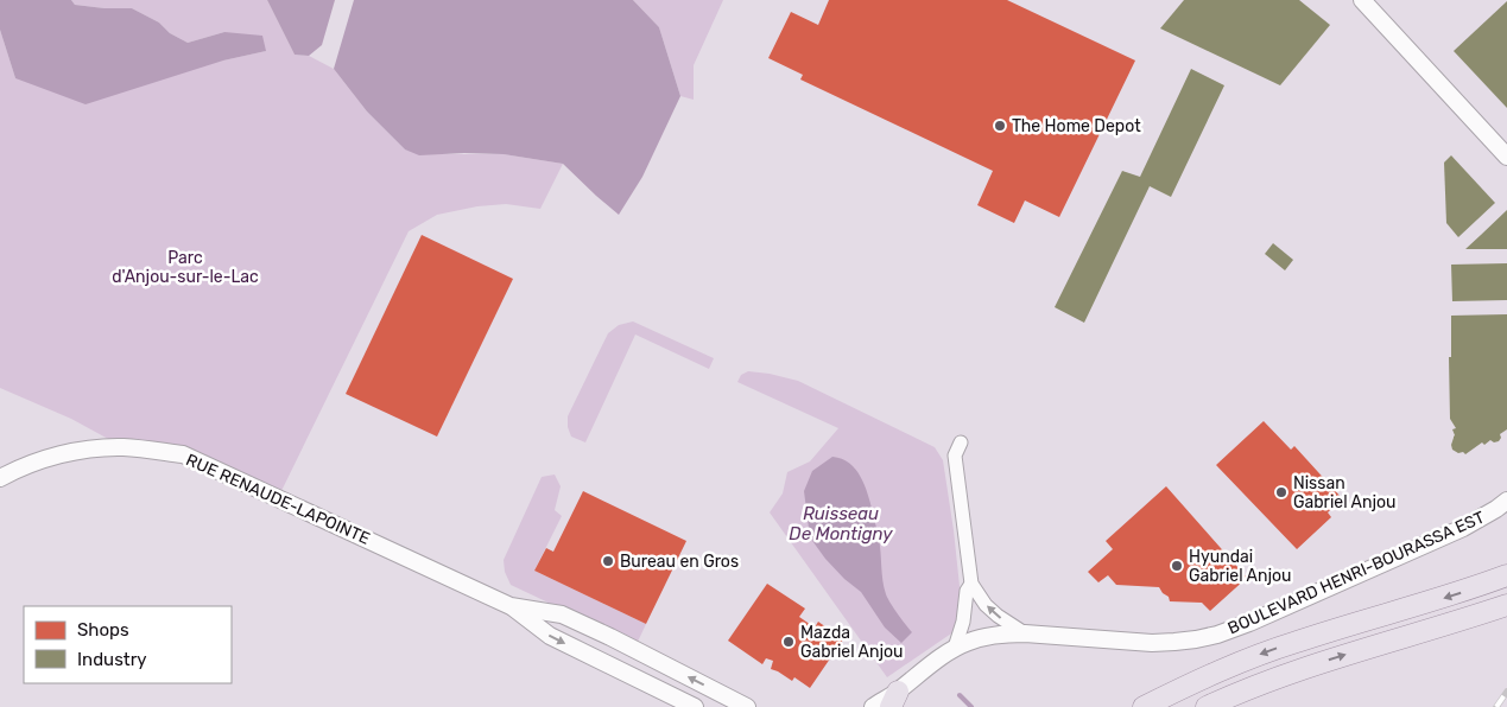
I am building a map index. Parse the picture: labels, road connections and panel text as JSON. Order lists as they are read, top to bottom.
{
  "streets": {
    "main road": ["BOULEVARD HENRI-BOURASSA EST"],
    "street": ["RUE RENAUDE-LAPOINTE"]
  },
  "water": ["Ruisseau De Montigny"],
  "parks": ["Parc d'Anjou-sur-le-Lac"],
  "places": [
    "The Home Depot",
    "Nissan Gabriel Anjou",
    "Bureau en Gros",
    "Hyundai Gabriel Anjou",
    "Mazda Gabriel Anjou"
  ],
  "legend": ["Shops", "Industry"]
}
